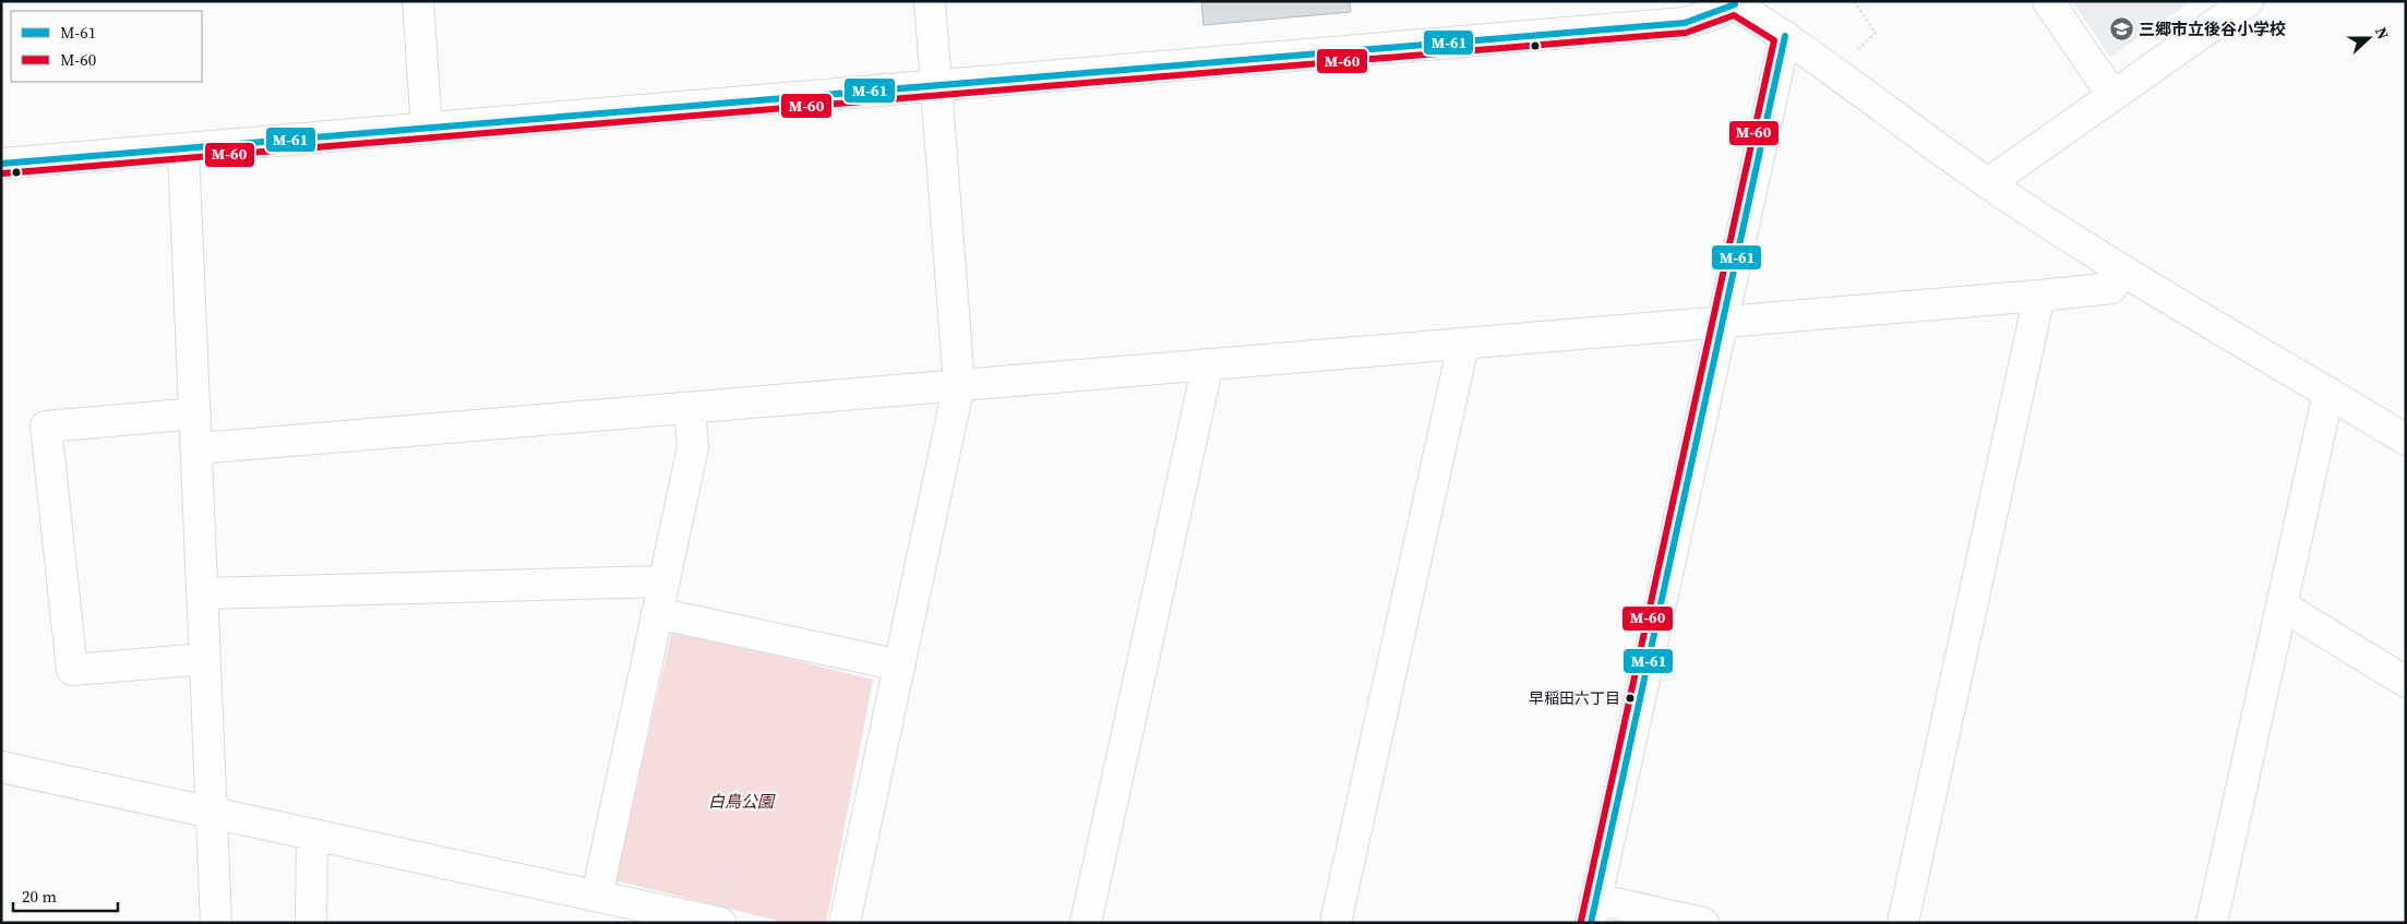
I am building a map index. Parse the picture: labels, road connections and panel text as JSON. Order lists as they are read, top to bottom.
{
  "parks": ["白鳥公園"],
  "places": {
    "school or university": ["三郷市立後谷小学校"],
    "other": ["早稲田六丁目"]
  },
  "lines": ["transit line M-61", "transit line M-60"],
  "legend": ["M-61", "M-60"],
  "scale_bar": "20 m",
  "north": "right"
}
